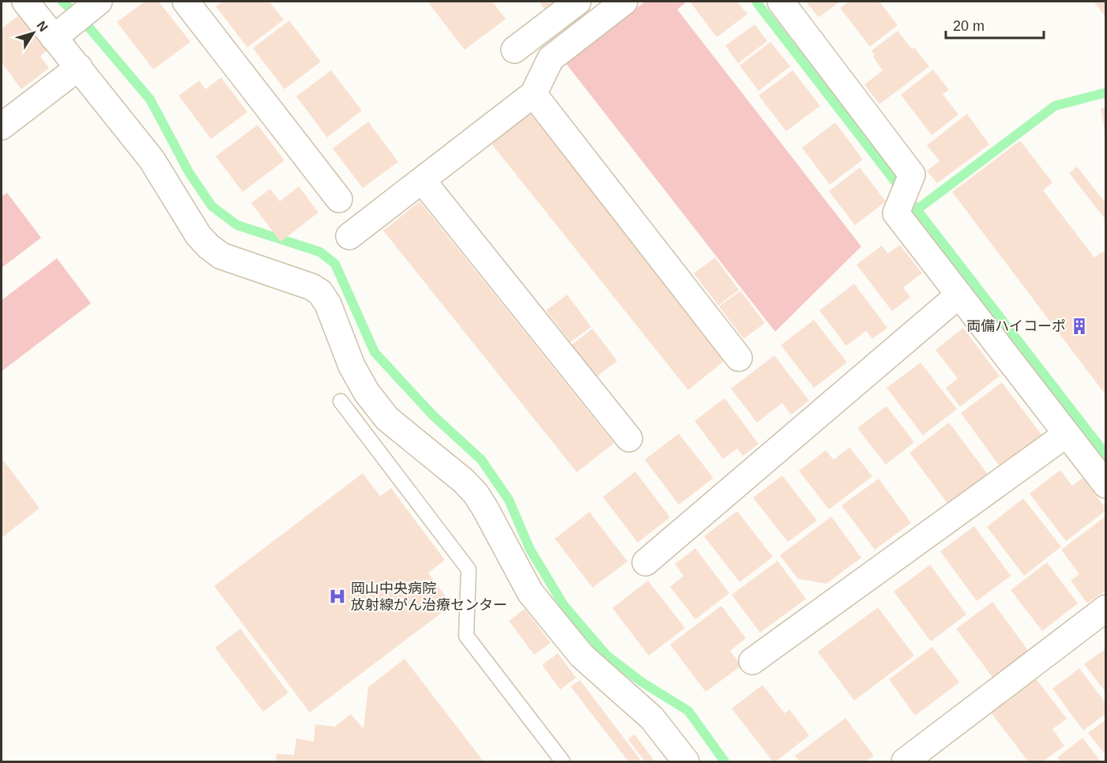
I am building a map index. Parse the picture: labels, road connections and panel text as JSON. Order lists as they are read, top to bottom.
{
  "places": {
    "building": ["両備ハイコーポ"],
    "hospital": ["岡山中央病院 放射線がん治療センター"]
  },
  "scale_bar": "20 m",
  "north": "top right"
}
